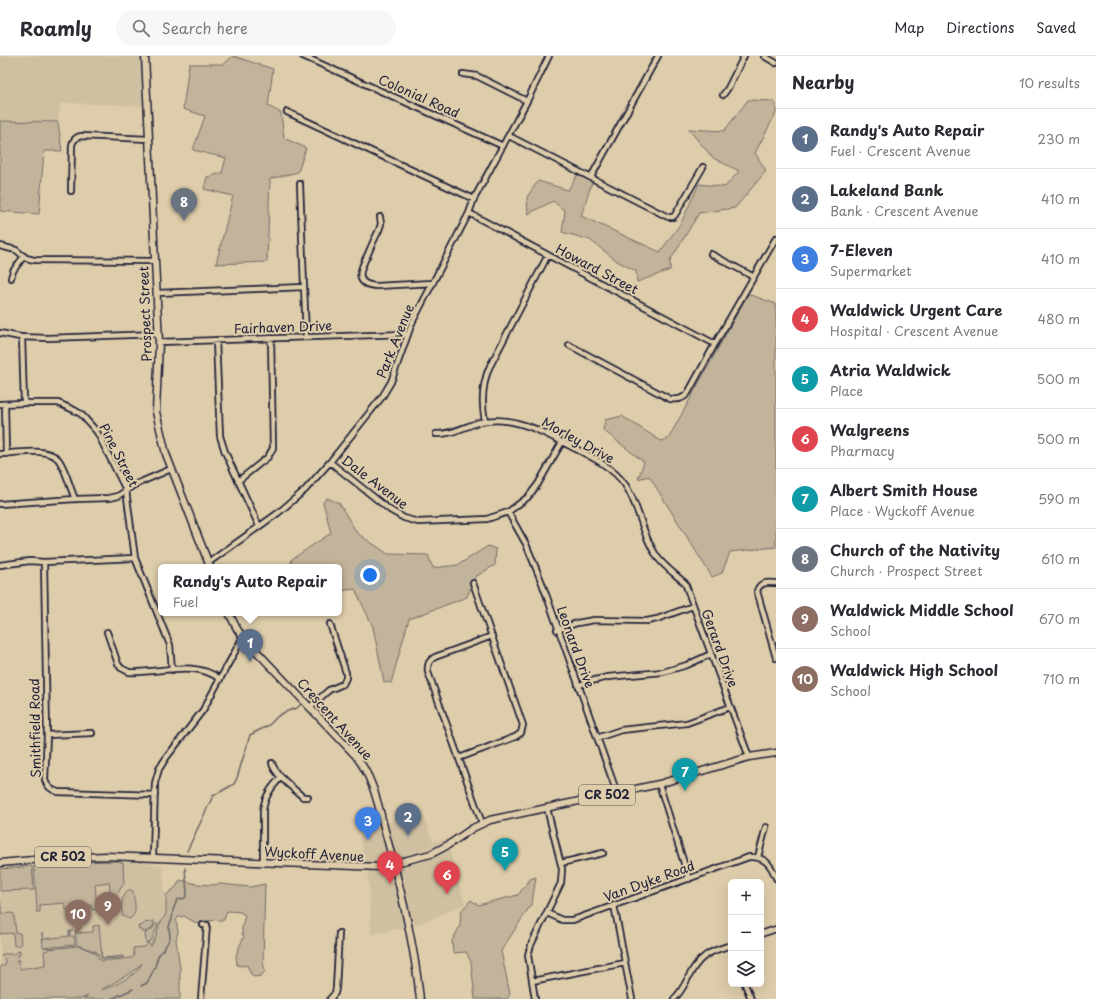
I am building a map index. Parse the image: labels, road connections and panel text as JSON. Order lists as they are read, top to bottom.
{
  "streets": {
    "main road": [
      "Prospect Street",
      "Crescent Avenue",
      "CR 502",
      "Wyckoff Avenue"
    ],
    "street": [
      "Colonial Road",
      "Howard Street",
      "Fairhaven Drive",
      "Park Avenue",
      "Morley Drive",
      "Pine Street",
      "Dale Avenue",
      "Leonard Drive",
      "Gerard Drive",
      "Smithfield Road",
      "Van Dyke Road"
    ]
  },
  "crossings": [
    ["Colonial Road", "Park Avenue"],
    ["Howard Street", "Park Avenue"],
    ["Prospect Street", "Fairhaven Drive"],
    ["Fairhaven Drive", "Park Avenue"],
    ["Park Avenue", "Dale Avenue"],
    ["Morley Drive", "Dale Avenue"],
    ["Morley Drive", "Gerard Drive"],
    ["Dale Avenue", "Leonard Drive"],
    ["Leonard Drive", "Wyckoff Avenue"],
    ["Gerard Drive", "Wyckoff Avenue"],
    ["Crescent Avenue", "Wyckoff Avenue"]
  ],
  "page": {
    "header": "Roamly",
    "search": "Search here",
    "nav": ["Map", "Directions", "Saved"],
    "heading": ["Nearby", "10 results"],
    "list": [
      {
        "mark": "1",
        "name": "Randy's Auto Repair",
        "note": "Fuel · Crescent Avenue",
        "value": "230 m"
      },
      {
        "mark": "2",
        "name": "Lakeland Bank",
        "note": "Bank · Crescent Avenue",
        "value": "410 m"
      },
      {
        "mark": "3",
        "name": "7-Eleven",
        "note": "Supermarket",
        "value": "410 m"
      },
      {
        "mark": "4",
        "name": "Waldwick Urgent Care",
        "note": "Hospital · Crescent Avenue",
        "value": "480 m"
      },
      {
        "mark": "5",
        "name": "Atria Waldwick",
        "note": "Place",
        "value": "500 m"
      },
      {
        "mark": "6",
        "name": "Walgreens",
        "note": "Pharmacy",
        "value": "500 m"
      },
      {
        "mark": "7",
        "name": "Albert Smith House",
        "note": "Place · Wyckoff Avenue",
        "value": "590 m"
      },
      {
        "mark": "8",
        "name": "Church of the Nativity",
        "note": "Church · Prospect Street",
        "value": "610 m"
      },
      {
        "mark": "9",
        "name": "Waldwick Middle School",
        "note": "School",
        "value": "670 m"
      },
      {
        "mark": "10",
        "name": "Waldwick High School",
        "note": "School",
        "value": "710 m"
      }
    ],
    "pins": [
      "8",
      "1",
      "7",
      "2",
      "3",
      "5",
      "4",
      "6",
      "9",
      "10"
    ],
    "popup": ["Randy's Auto Repair", "Fuel"],
    "map_buttons": ["+", "−"]
  }
}
